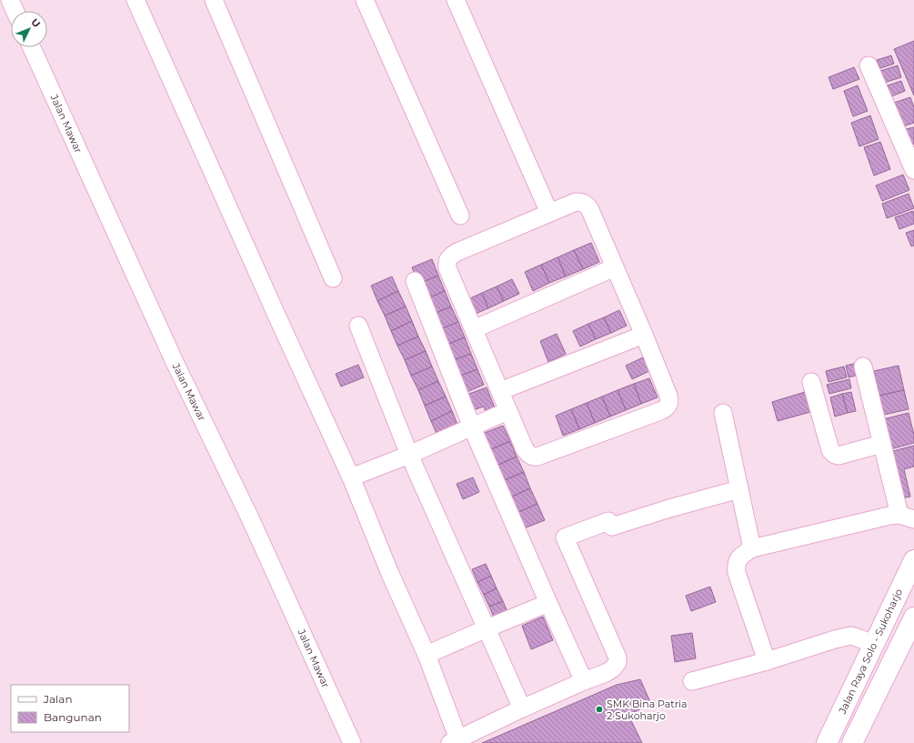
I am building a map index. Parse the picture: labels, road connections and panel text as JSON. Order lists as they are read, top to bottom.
{
  "streets": {
    "main road": ["Jalan Raya Solo - Sukoharjo"],
    "street": ["Jalan Mawar"]
  },
  "places": ["SMK Bina Patria 2 Sukoharjo"],
  "legend": ["Jalan", "Bangunan"],
  "north": "top right"
}
